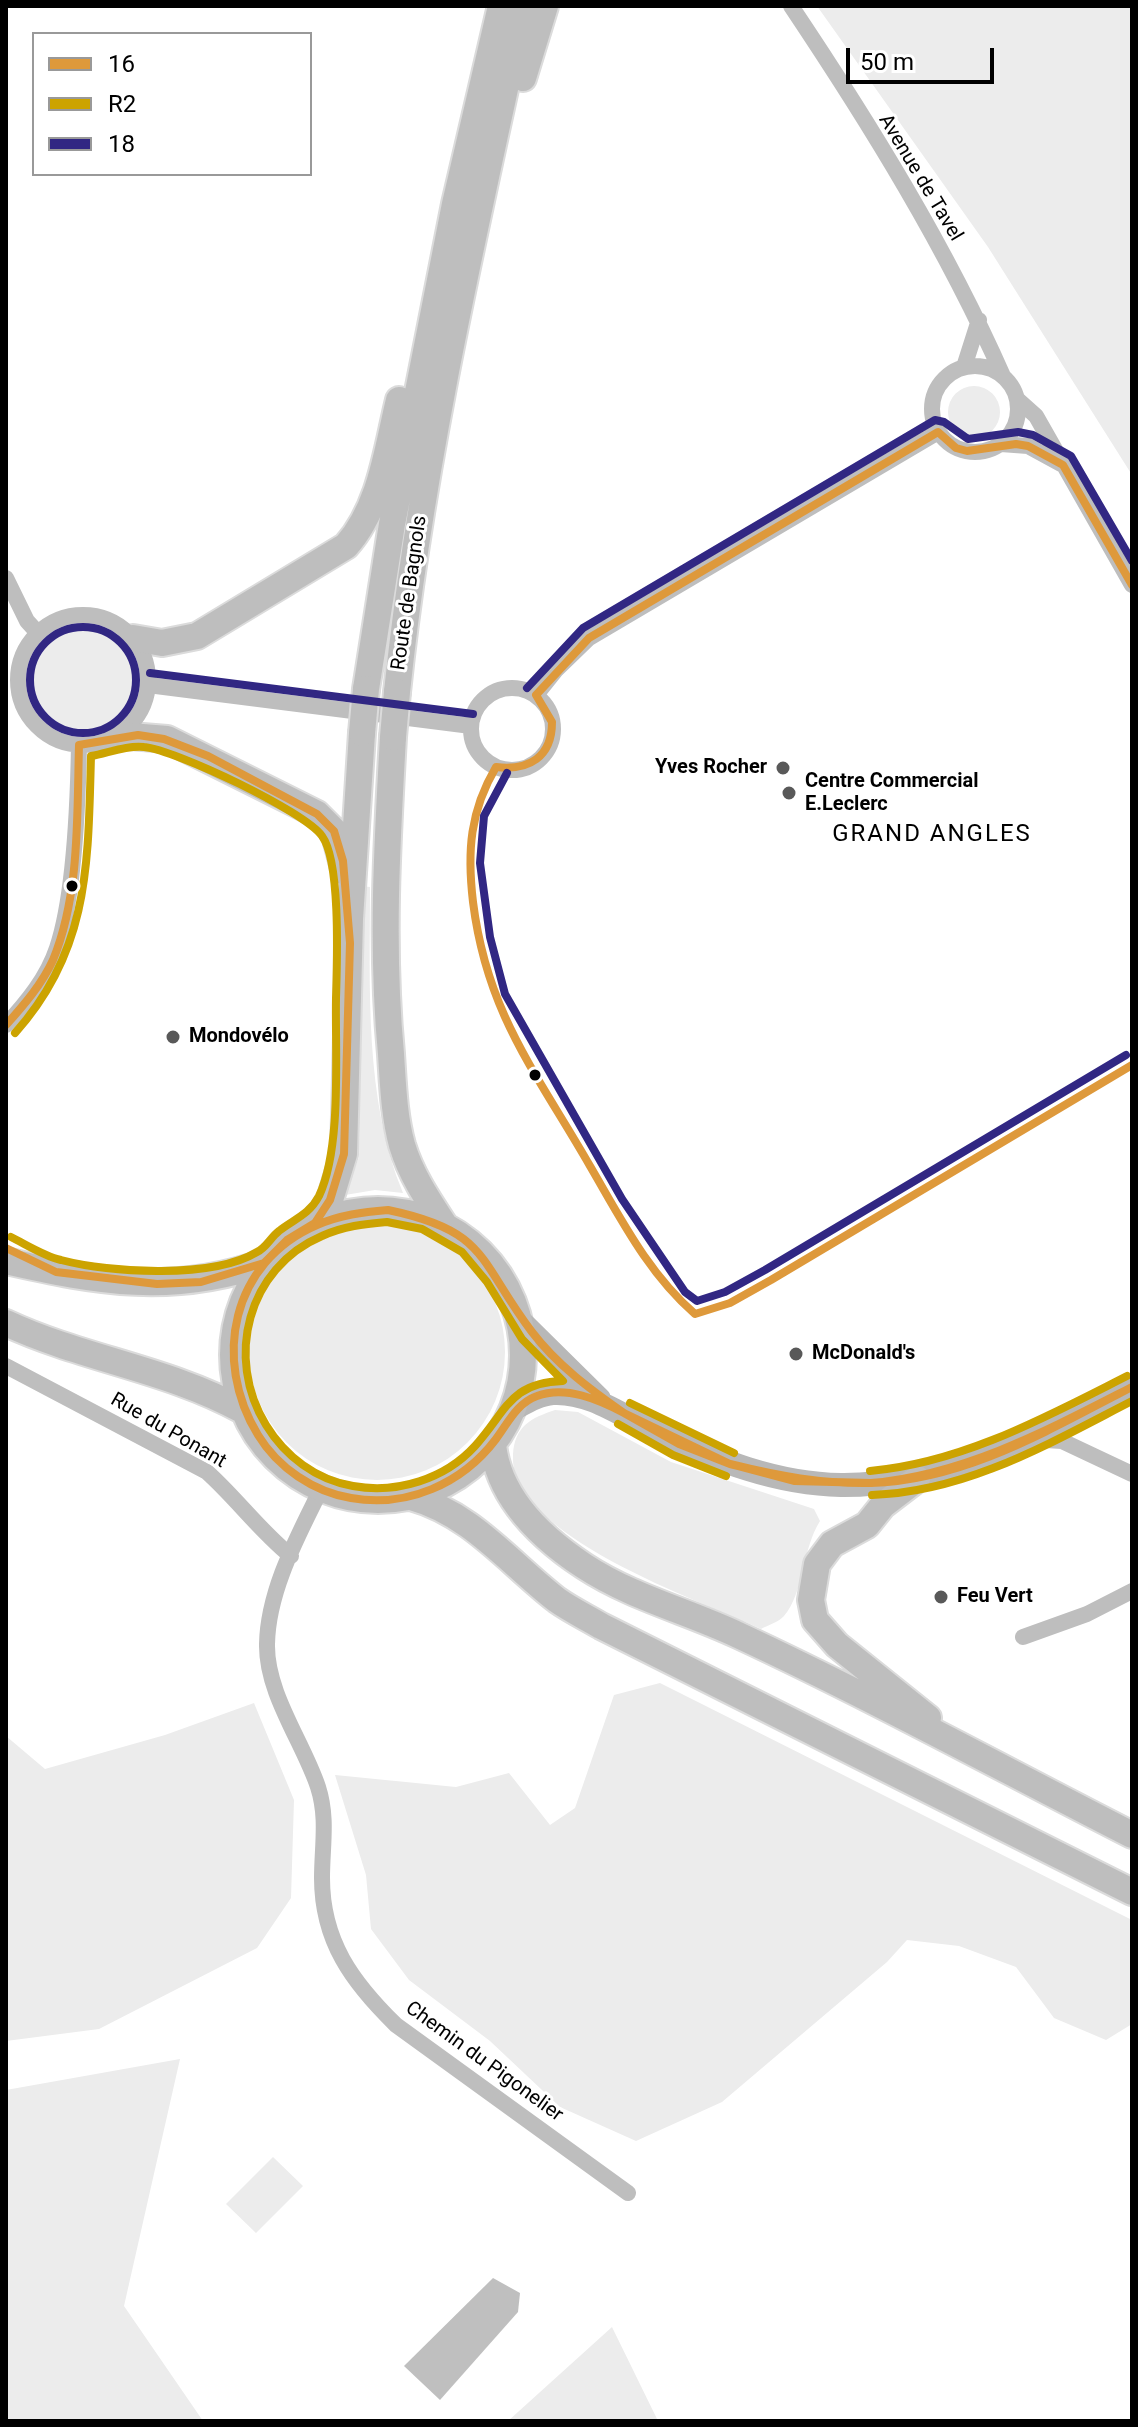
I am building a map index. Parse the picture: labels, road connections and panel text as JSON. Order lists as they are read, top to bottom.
{
  "streets": {
    "main road": ["Route de Bagnols"],
    "street": ["Avenue de Tavel", "Rue du Ponant", "Chemin du Pigonelier"]
  },
  "crossings": [
    ["Rue du Ponant", "Chemin du Pigonelier"]
  ],
  "districts": ["GRAND ANGLES"],
  "places": [
    "Yves Rocher",
    "Centre Commercial E.Leclerc",
    "Mondovélo",
    "McDonald's",
    "Feu Vert"
  ],
  "lines": ["transit line 18", "transit line 16", "transit line R2"],
  "legend": ["16", "R2", "18"],
  "scale_bar": "50 m"
}
